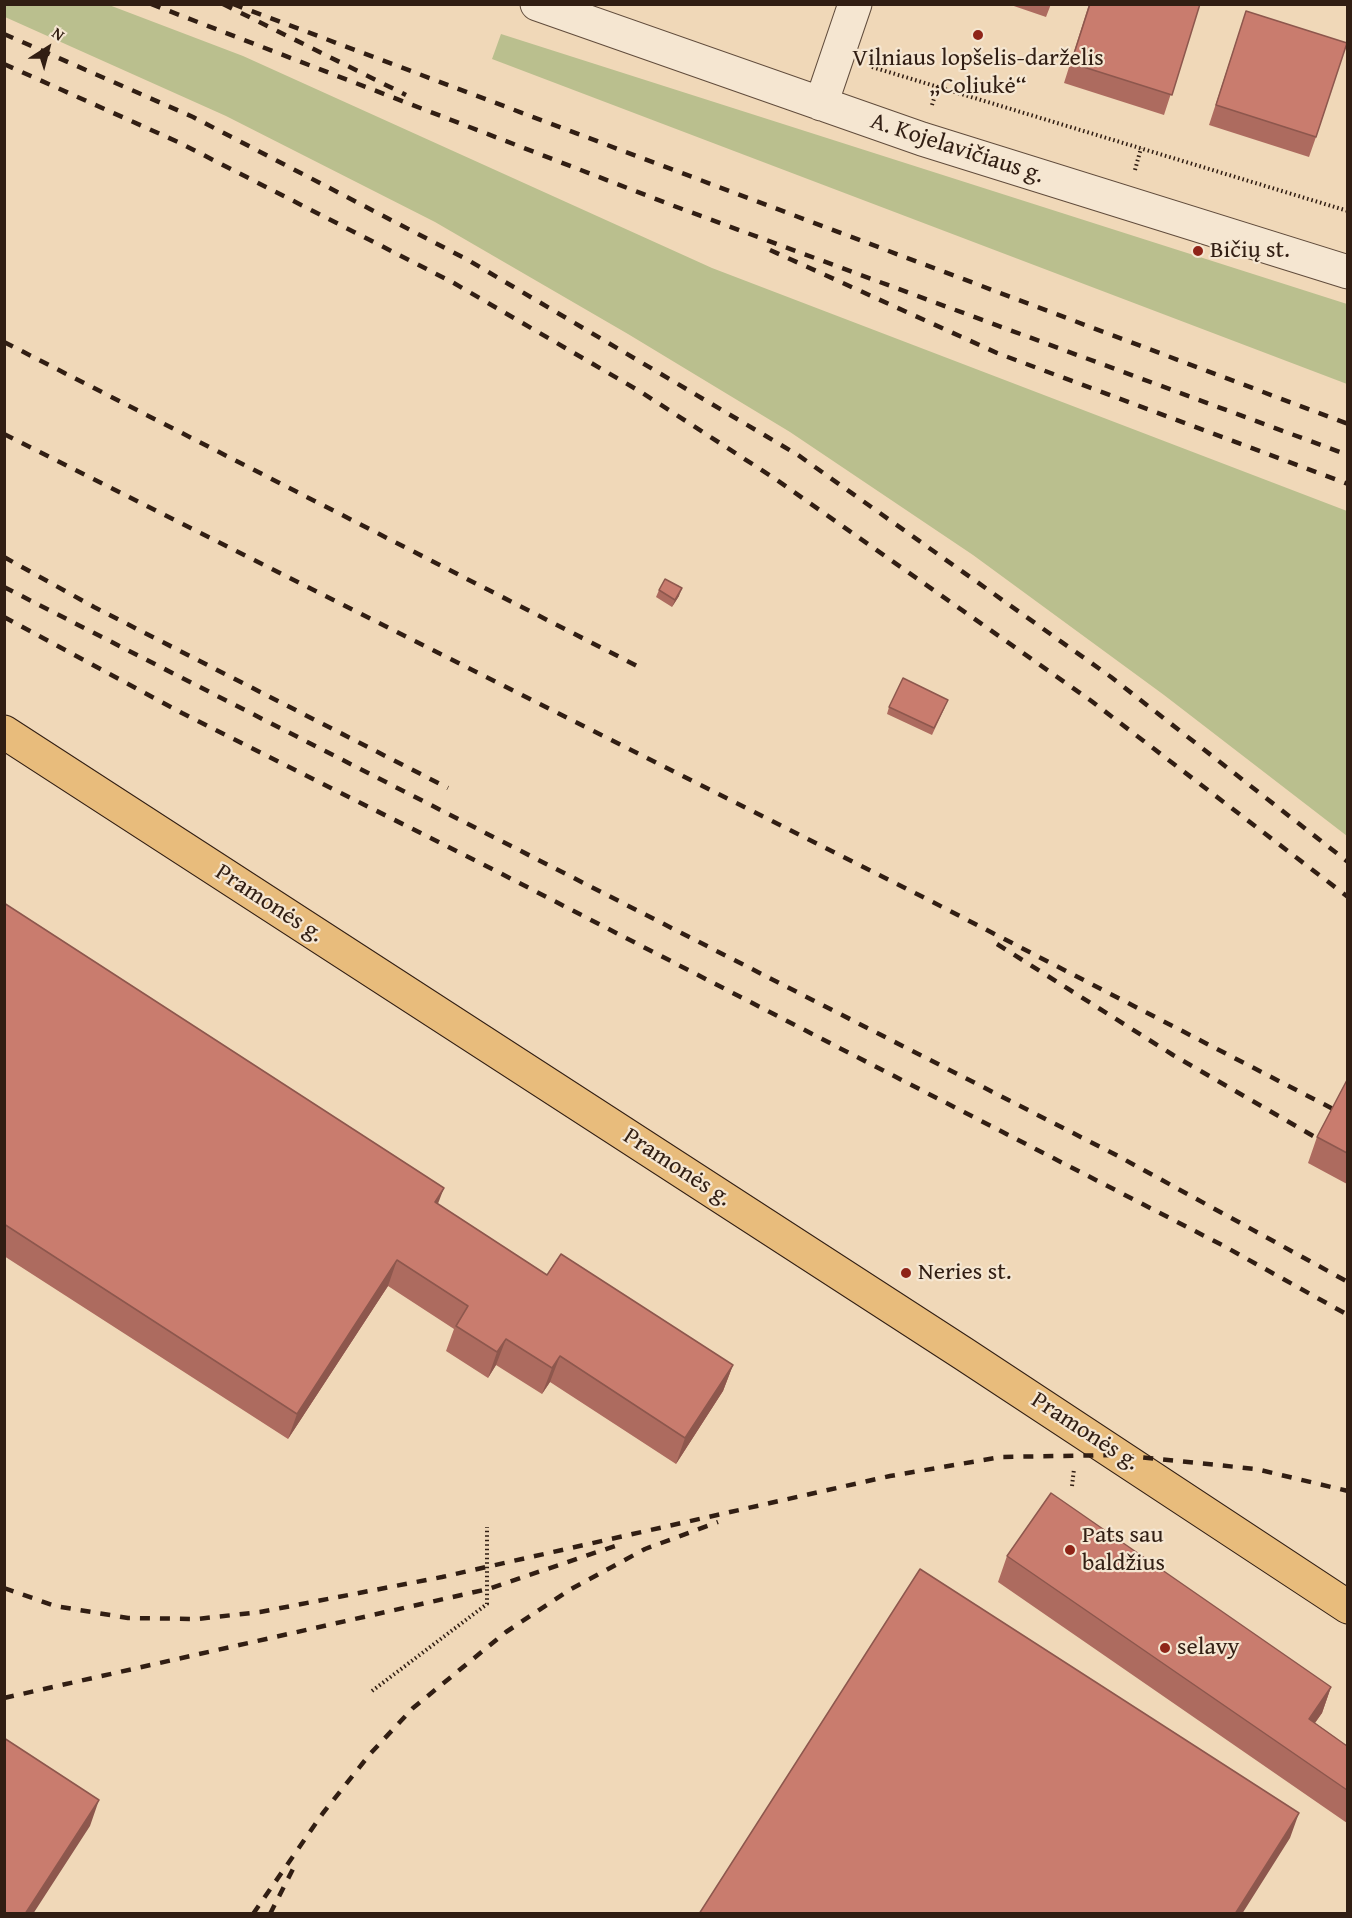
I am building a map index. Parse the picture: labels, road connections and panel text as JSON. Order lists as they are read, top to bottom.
{
  "streets": {
    "main road": ["Pramonės g."],
    "street": ["A. Kojelavičiaus g."]
  },
  "places": [
    "Vilniaus lopšelis-darželis „Coliukė“",
    "Bičių st.",
    "Neries st.",
    "Pats sau baldžius",
    "selavy"
  ],
  "north": "top right"
}
